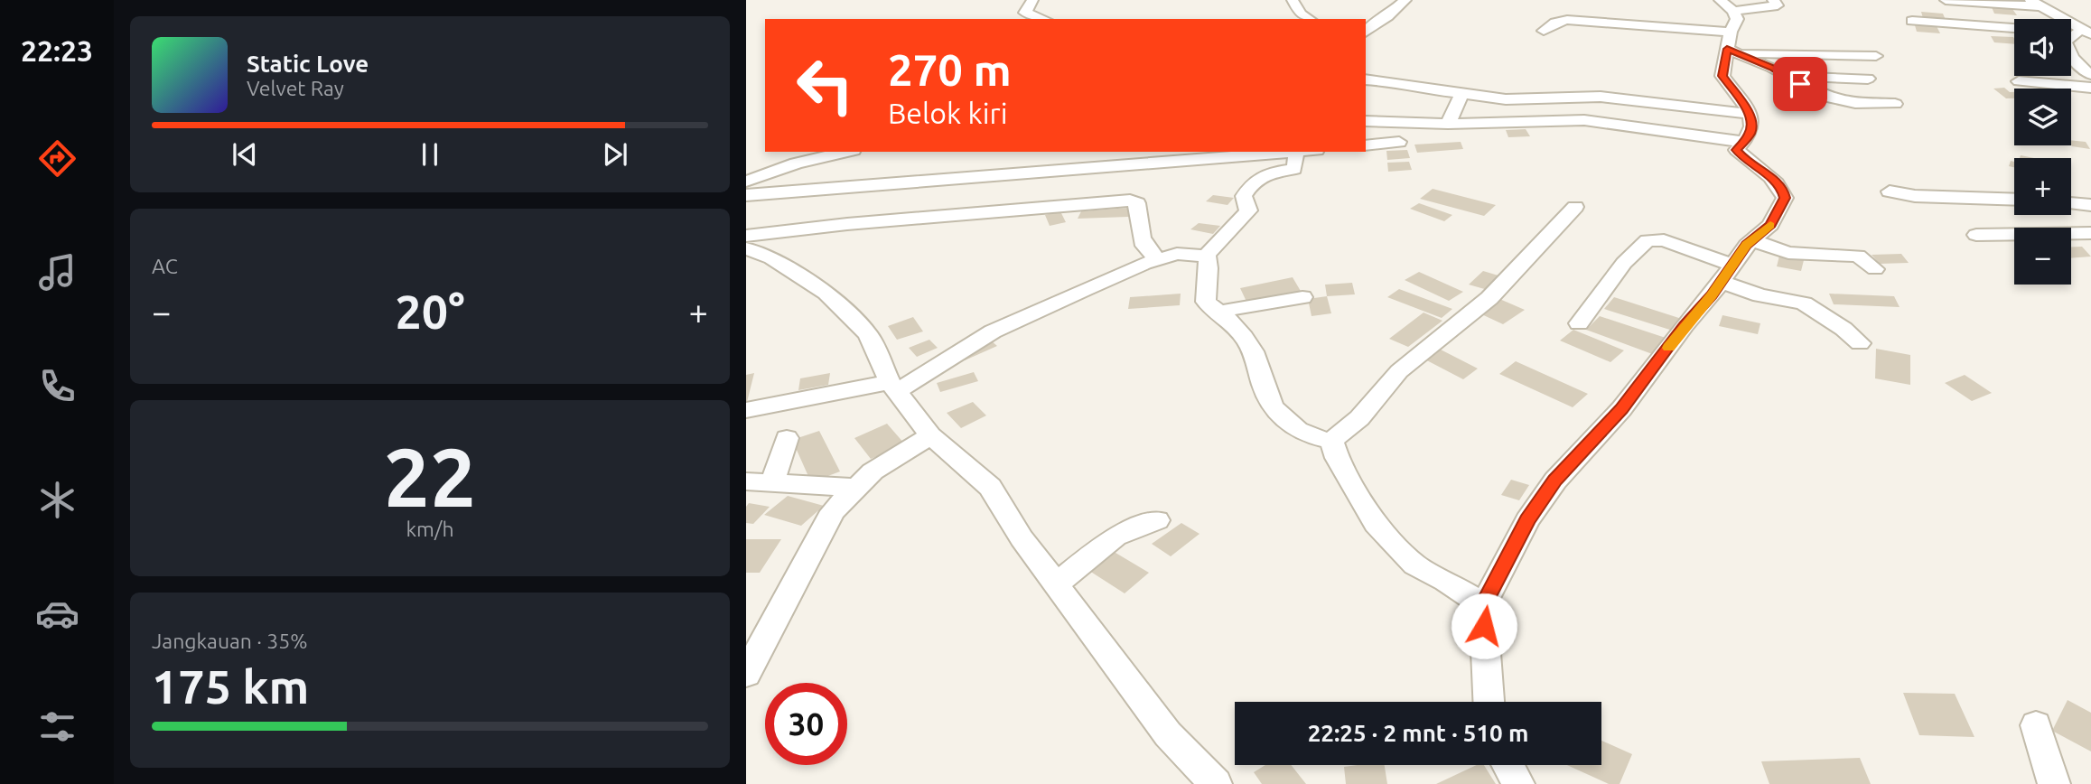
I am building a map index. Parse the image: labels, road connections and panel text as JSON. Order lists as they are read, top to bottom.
{
  "page": {
    "tabs": "22:23",
    "map_buttons": ["+", "−"],
    "turn": ["270 m", "Belok kiri"],
    "song": ["Static Love", "Velvet Ray"],
    "tile": [
      "AC",
      ["22", "km/h"],
      ["Jangkauan · 35%", "175 km"]
    ],
    "heat": ["−", "20°", "+"],
    "limit": "30",
    "trip": "22:25 · 2 mnt · 510 m"
  }
}
